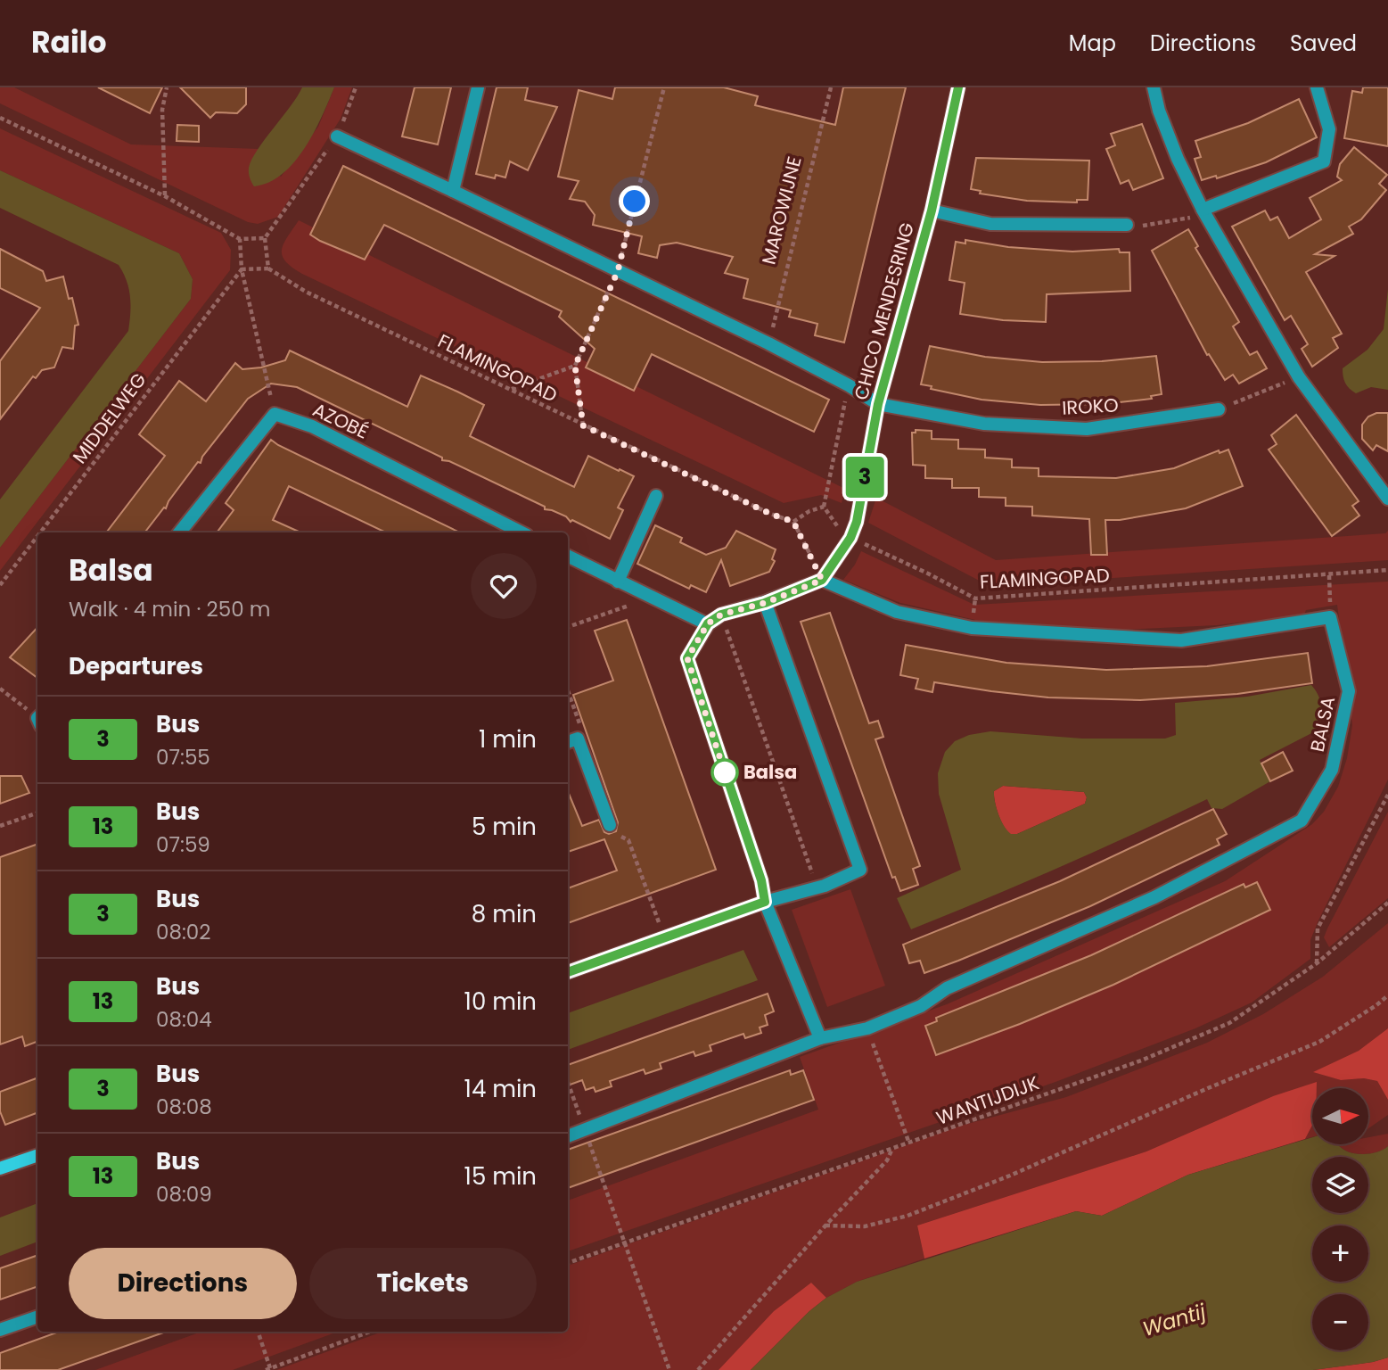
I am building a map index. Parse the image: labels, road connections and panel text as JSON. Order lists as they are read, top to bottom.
{
  "streets": {
    "street": [
      "CHICO MENDESRING",
      "IROKO",
      "AZOBÉ",
      "BALSA"
    ],
    "path": [
      "MAROWIJNE",
      "FLAMINGOPAD",
      "MIDDELWEG",
      "WANTIJDIJK"
    ]
  },
  "crossings": [
    ["CHICO MENDESRING", "FLAMINGOPAD"],
    ["CHICO MENDESRING", "IROKO"]
  ],
  "water": ["Wantij"],
  "places": ["Balsa"],
  "lines": ["bus line 3"],
  "north": "right",
  "page": {
    "header": "Railo",
    "nav": ["Map", "Directions", "Saved"],
    "on_map": "3",
    "heading": [
      ["Balsa", "Walk · 4 min · 250 m"],
      "Departures"
    ],
    "list": [
      {
        "mark": "3",
        "name": "Bus",
        "note": "07:55",
        "value": "1 min"
      },
      {
        "mark": "13",
        "name": "Bus",
        "note": "07:59",
        "value": "5 min"
      },
      {
        "mark": "3",
        "name": "Bus",
        "note": "08:02",
        "value": "8 min"
      },
      {
        "mark": "13",
        "name": "Bus",
        "note": "08:04",
        "value": "10 min"
      },
      {
        "mark": "3",
        "name": "Bus",
        "note": "08:08",
        "value": "14 min"
      },
      {
        "mark": "13",
        "name": "Bus",
        "note": "08:09",
        "value": "15 min"
      }
    ],
    "map_buttons": ["+", "−"],
    "buttons": ["Directions", "Tickets"]
  }
}
